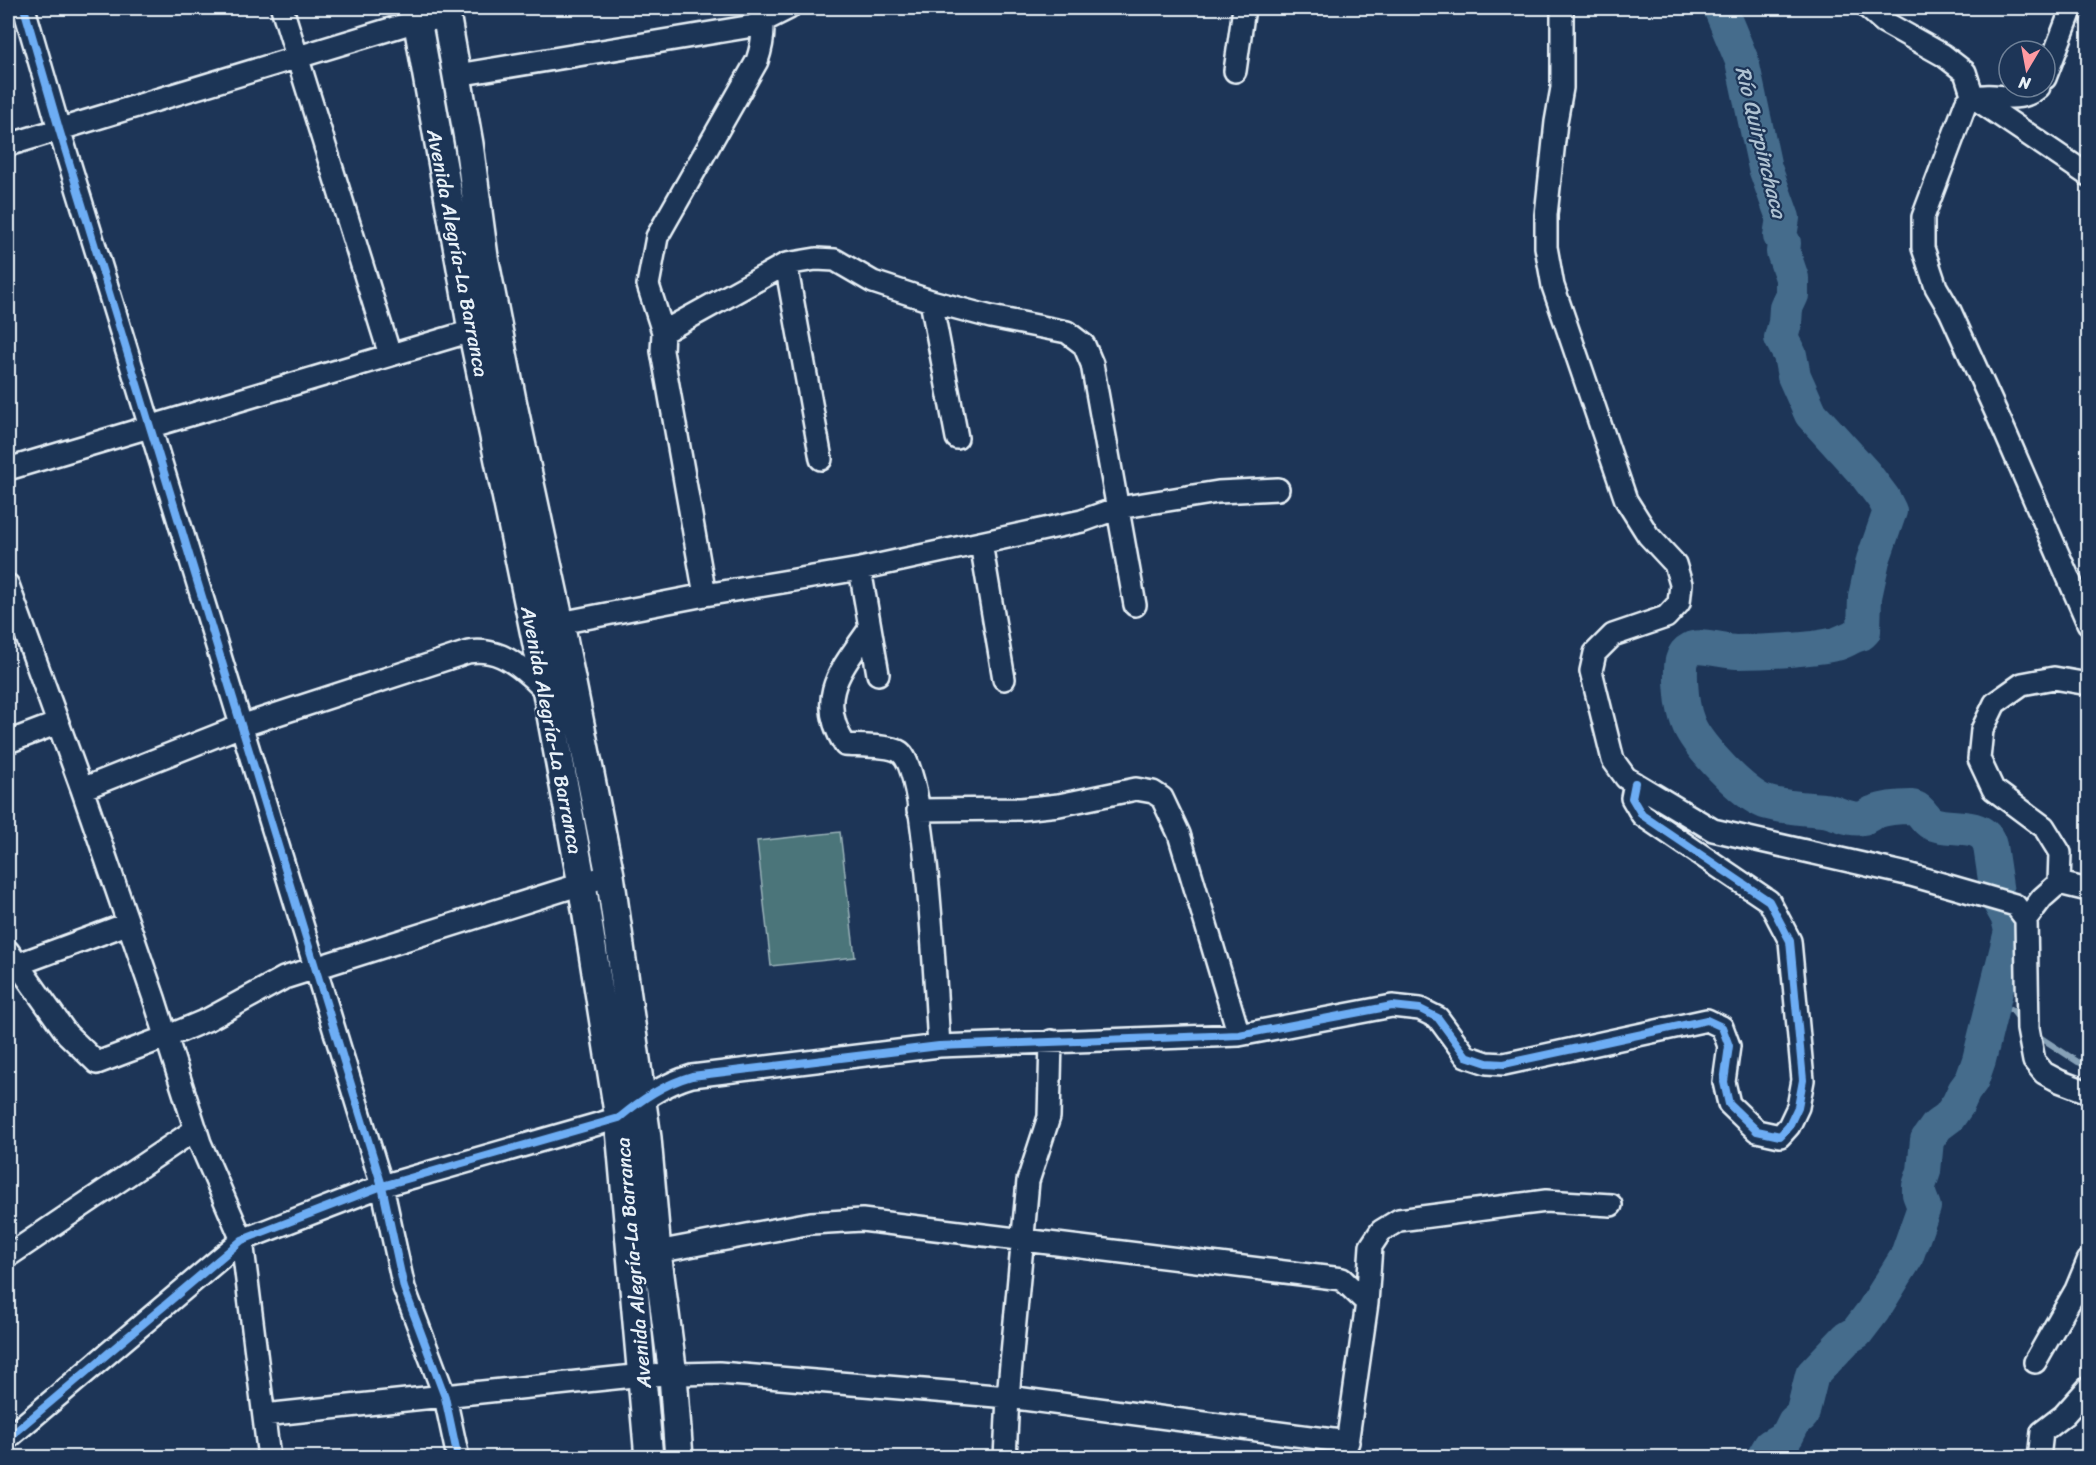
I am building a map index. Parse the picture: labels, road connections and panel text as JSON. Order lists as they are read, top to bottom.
{
  "streets": {
    "main road": ["Avenida Alegría-La Barranca"]
  },
  "water": ["Río Quirpinchaca"],
  "north": "bottom"
}
